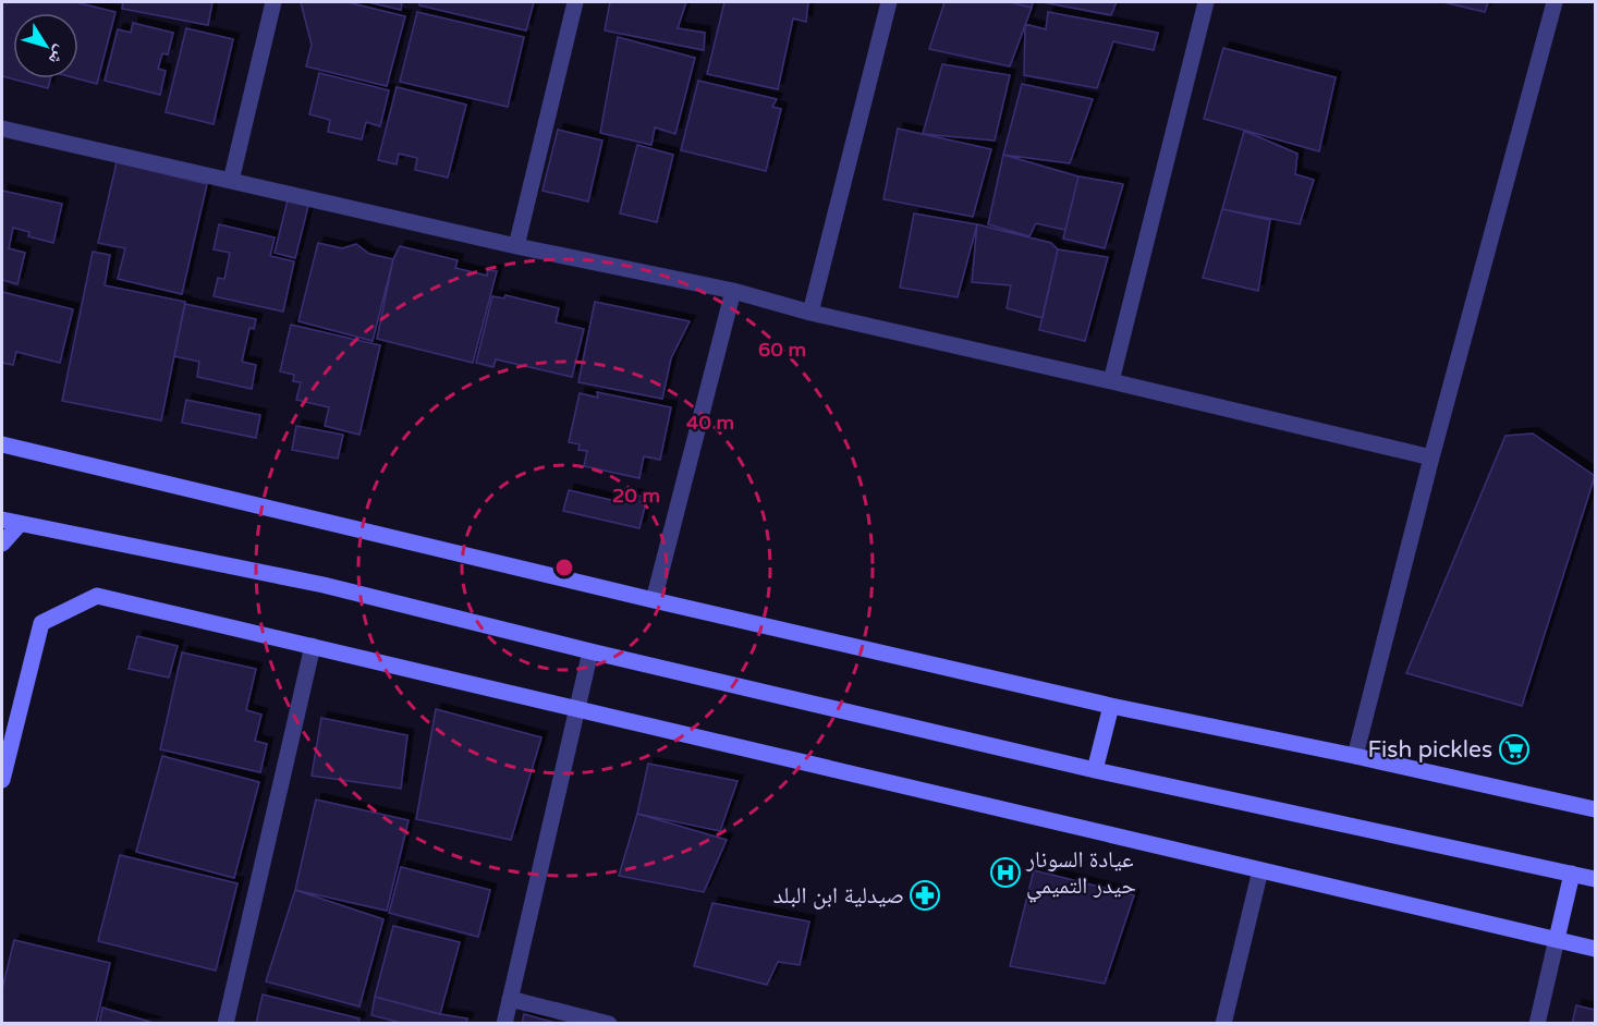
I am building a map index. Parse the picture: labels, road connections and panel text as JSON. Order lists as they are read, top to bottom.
{
  "places": {
    "supermarket": ["Fish pickles"],
    "hospital": ["عيادة السونار حيدر التميمي"],
    "pharmacy": ["صيدلية ابن البلد"]
  },
  "north": "bottom right",
  "rings": ["60 m", "40 m", "20 m"]
}
